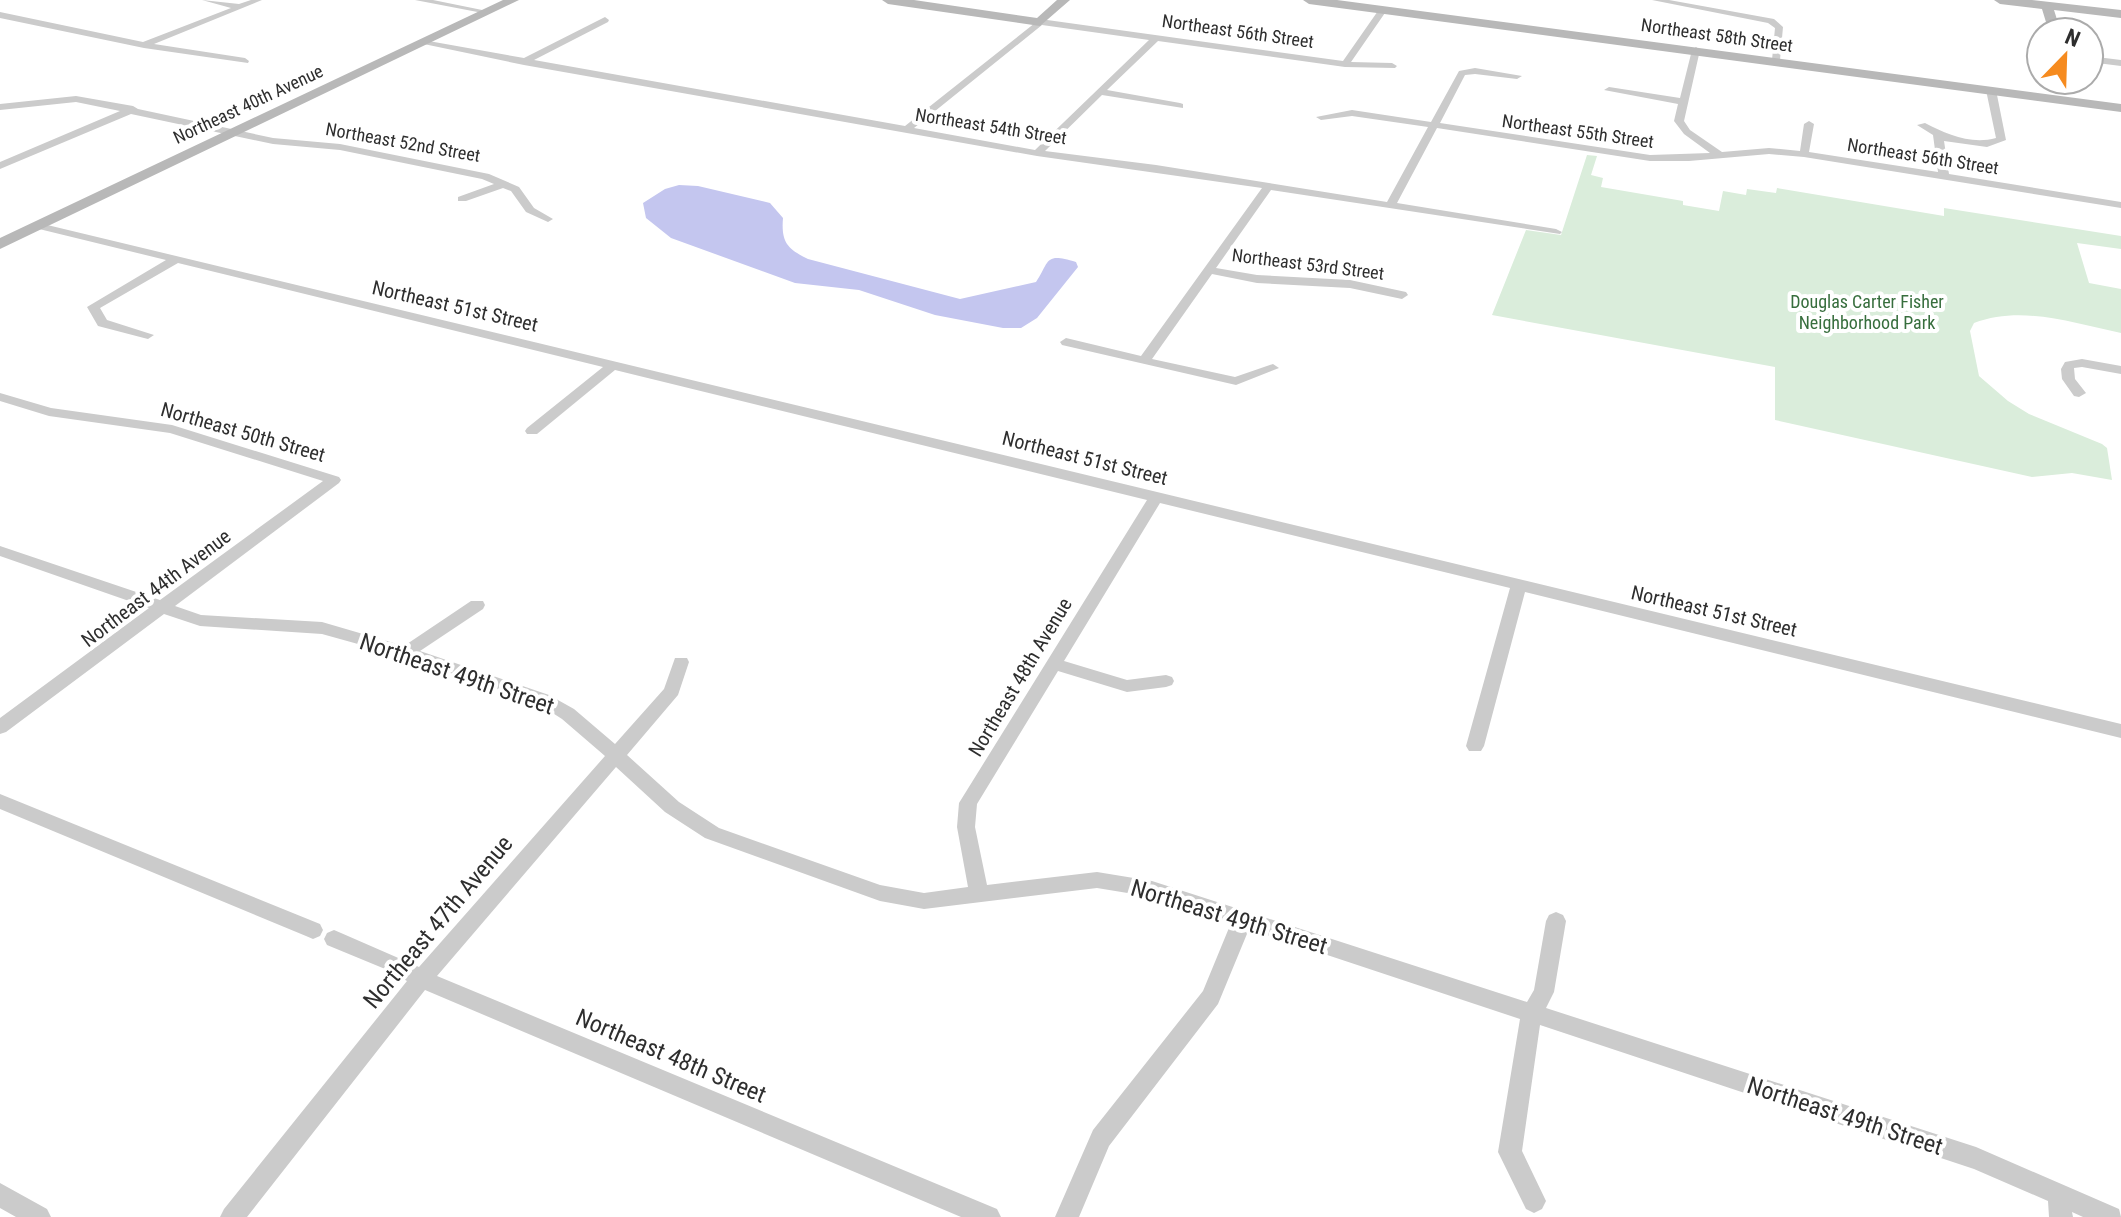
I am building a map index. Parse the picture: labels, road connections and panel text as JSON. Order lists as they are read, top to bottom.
{
  "streets": {
    "street": [
      "Northeast 56th Street",
      "Northeast 58th Street",
      "Northeast 40th Avenue",
      "Northeast 54th Street",
      "Northeast 55th Street",
      "Northeast 52nd Street",
      "Northeast 53rd Street",
      "Northeast 51st Street",
      "Northeast 50th Street",
      "Northeast 44th Avenue",
      "Northeast 49th Street",
      "Northeast 48th Avenue",
      "Northeast 47th Avenue",
      "Northeast 48th Street"
    ]
  },
  "crossings": [
    ["Northeast 56th Street", "Northeast 55th Street"],
    ["Northeast 40th Avenue", "Northeast 54th Street"],
    ["Northeast 40th Avenue", "Northeast 52nd Street"],
    ["Northeast 40th Avenue", "Northeast 51st Street"],
    ["Northeast 51st Street", "Northeast 48th Avenue"],
    ["Northeast 50th Street", "Northeast 44th Avenue"],
    ["Northeast 44th Avenue", "Northeast 49th Street"],
    ["Northeast 49th Street", "Northeast 48th Avenue"],
    ["Northeast 49th Street", "Northeast 47th Avenue"],
    ["Northeast 47th Avenue", "Northeast 48th Street"]
  ],
  "parks": ["Douglas Carter Fisher Neighborhood Park"],
  "north": "top right"
}
